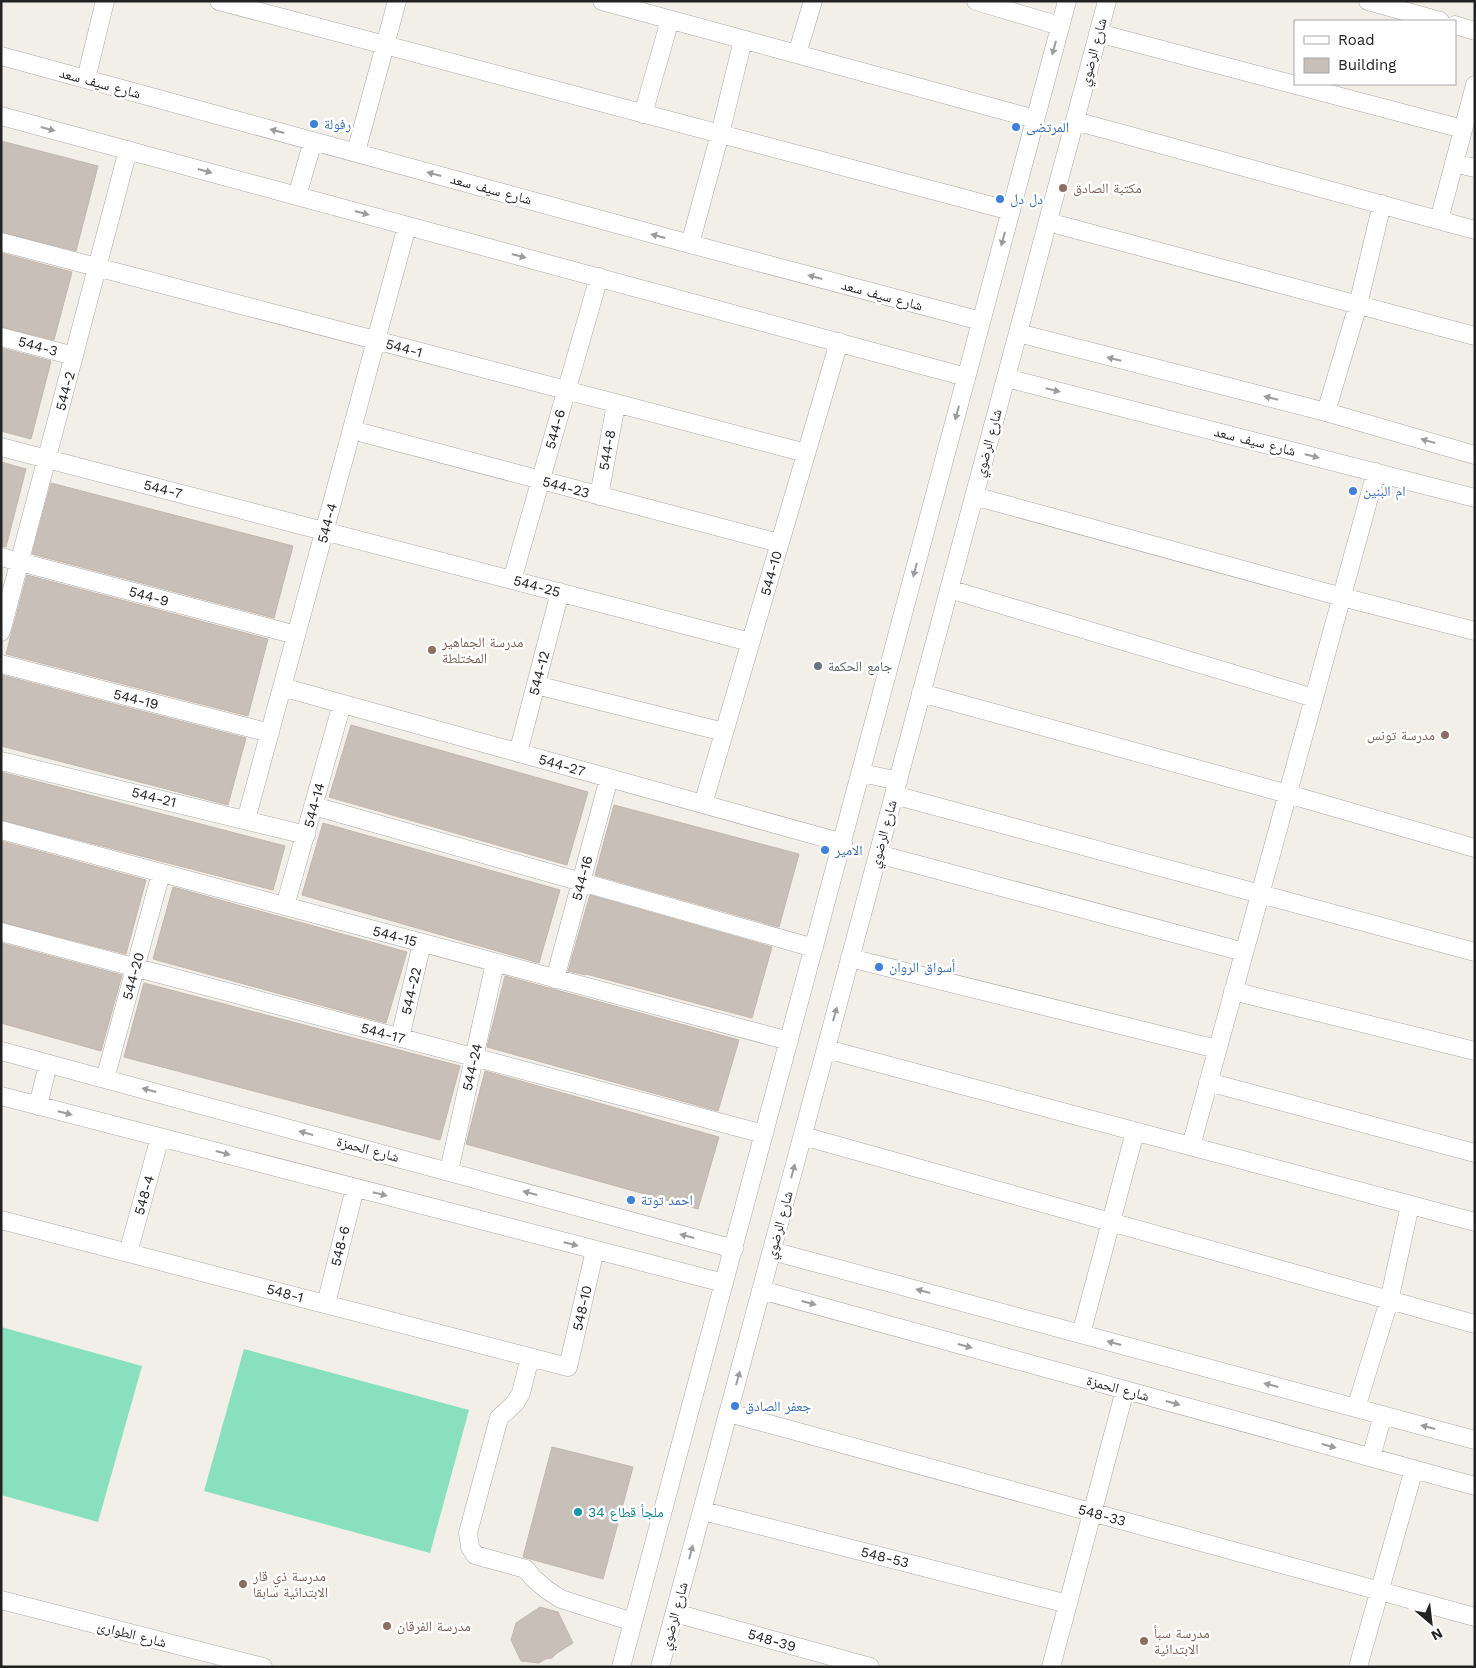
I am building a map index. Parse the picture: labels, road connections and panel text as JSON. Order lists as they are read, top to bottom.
{
  "streets": {
    "street": [
      "شارع الرضوي",
      "شارع سيف سعد",
      "544-3",
      "544-1",
      "544-2",
      "544-6",
      "544-8",
      "544-23",
      "544-7",
      "544-4",
      "544-10",
      "544-25",
      "544-9",
      "544-12",
      "544-19",
      "544-27",
      "544-21",
      "544-14",
      "544-16",
      "544-15",
      "544-20",
      "544-22",
      "544-17",
      "544-24",
      "شارع الحمزة",
      "548-4",
      "548-6",
      "548-1",
      "548-10",
      "548-33",
      "548-53",
      "شارع الطوارئ",
      "548-39"
    ]
  },
  "crossings": [
    ["شارع الرضوي", "شارع سيف سعد"],
    ["شارع الرضوي", "شارع الحمزة"],
    ["شارع الرضوي", "548-33"],
    ["شارع الرضوي", "548-53"],
    ["شارع الرضوي", "548-39"],
    ["544-3", "544-2"],
    ["544-1", "544-2"],
    ["544-1", "544-6"],
    ["544-1", "544-8"],
    ["544-1", "544-4"],
    ["544-1", "544-10"],
    ["544-2", "544-7"],
    ["544-2", "544-9"],
    ["544-6", "544-23"],
    ["544-6", "544-25"],
    ["544-8", "544-23"],
    ["544-23", "544-4"],
    ["544-23", "544-10"],
    ["544-7", "544-4"],
    ["544-7", "544-25"],
    ["544-4", "544-25"],
    ["544-4", "544-9"],
    ["544-4", "544-19"],
    ["544-4", "544-27"],
    ["544-4", "544-21"],
    ["544-10", "544-25"],
    ["544-10", "544-27"],
    ["544-25", "544-12"],
    ["544-12", "544-27"],
    ["544-27", "544-14"],
    ["544-27", "544-16"],
    ["544-21", "544-14"],
    ["544-14", "544-15"],
    ["544-16", "544-15"],
    ["544-15", "544-20"],
    ["544-15", "544-22"],
    ["544-15", "544-24"],
    ["544-20", "544-17"],
    ["544-20", "شارع الحمزة"],
    ["544-22", "544-17"],
    ["544-17", "544-24"],
    ["544-24", "شارع الحمزة"],
    ["548-4", "548-1"],
    ["548-6", "548-1"],
    ["548-1", "548-10"]
  ],
  "places": [
    "رفولة",
    "المرتضى",
    "مكتبة الصادق",
    "دل دل",
    "ام البنين",
    "مدرسة الجماهير المختلطة",
    "جامع الحكمة",
    "مدرسة تونس",
    "الامير",
    "أسواق الروان",
    "احمد توتة",
    "جعفر الصادق",
    "ملجأ قطاع 34",
    "مدرسة ذي قار الابتدائية سابقا",
    "مدرسة الفرقان",
    "مدرسة سبأ الابتدائية"
  ],
  "legend": ["Road", "Building"],
  "north": "bottom right"
}
